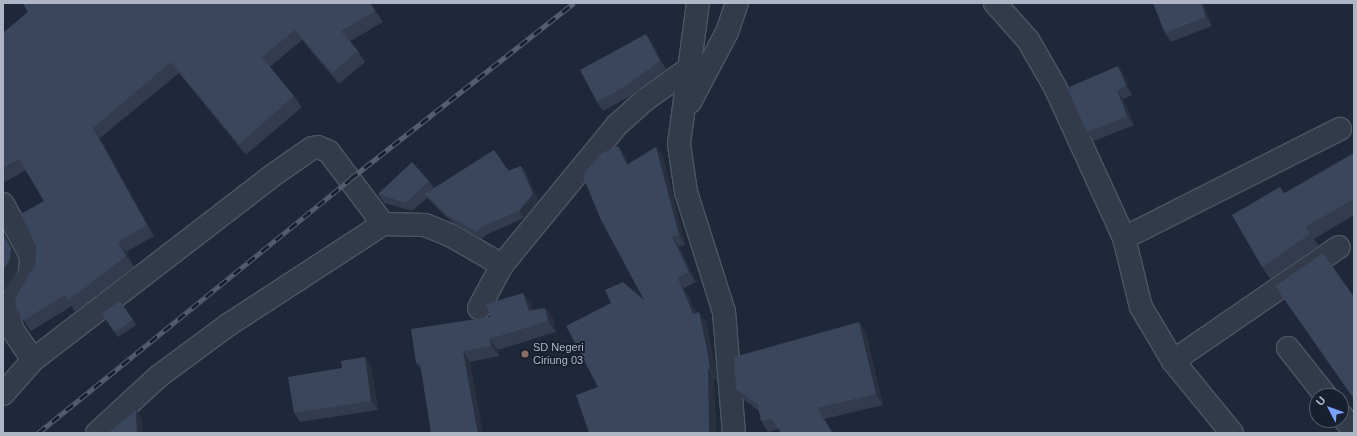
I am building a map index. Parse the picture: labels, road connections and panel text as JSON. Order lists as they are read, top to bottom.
{
  "places": ["SD Negeri Ciriung 03"],
  "north": "top left"
}
